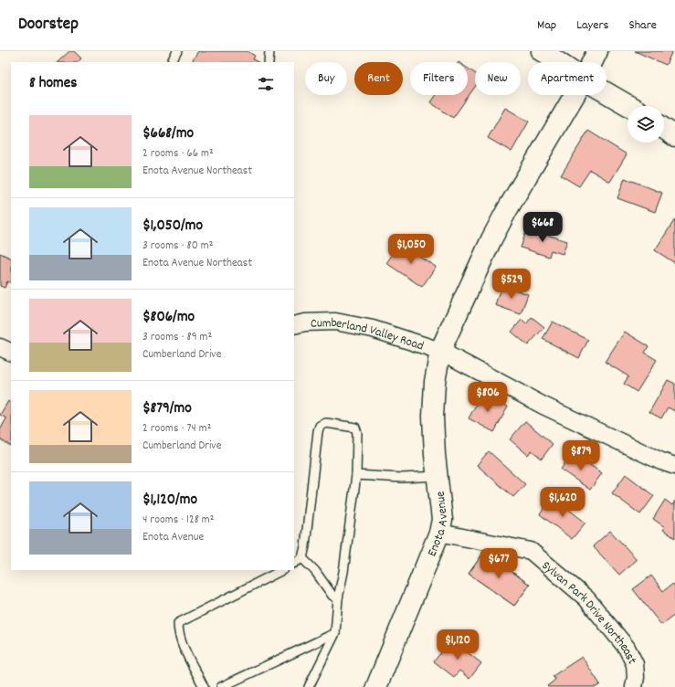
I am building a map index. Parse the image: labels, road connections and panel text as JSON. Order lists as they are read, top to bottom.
{
  "streets": {
    "street": ["Cumberland Valley Road", "Enota Avenue", "Sylvan Park Drive Northeast"]
  },
  "crossings": [
    ["Cumberland Valley Road", "Enota Avenue"],
    ["Enota Avenue", "Sylvan Park Drive Northeast"]
  ],
  "page": {
    "header": "Doorstep",
    "nav": ["Map", "Layers", "Share"],
    "chip": [
      "Buy",
      "Rent",
      "Filters",
      "New",
      "Apartment"
    ],
    "heading": "8 homes",
    "list": [
      {
        "name": "$668/mo",
        "note": "2 rooms · 66 m² · Enota Avenue Northeast"
      },
      {
        "name": "$1,050/mo",
        "note": "3 rooms · 80 m² · Enota Avenue Northeast"
      },
      {
        "name": "$806/mo",
        "note": "3 rooms · 89 m² · Cumberland Drive"
      },
      {
        "name": "$879/mo",
        "note": "2 rooms · 74 m² · Cumberland Drive"
      },
      {
        "name": "$1,120/mo",
        "note": "4 rooms · 128 m² · Enota Avenue"
      }
    ],
    "price": [
      "$668",
      "$1,050",
      "$529",
      "$806",
      "$879",
      "$1,620",
      "$677",
      "$1,120"
    ]
  }
}
